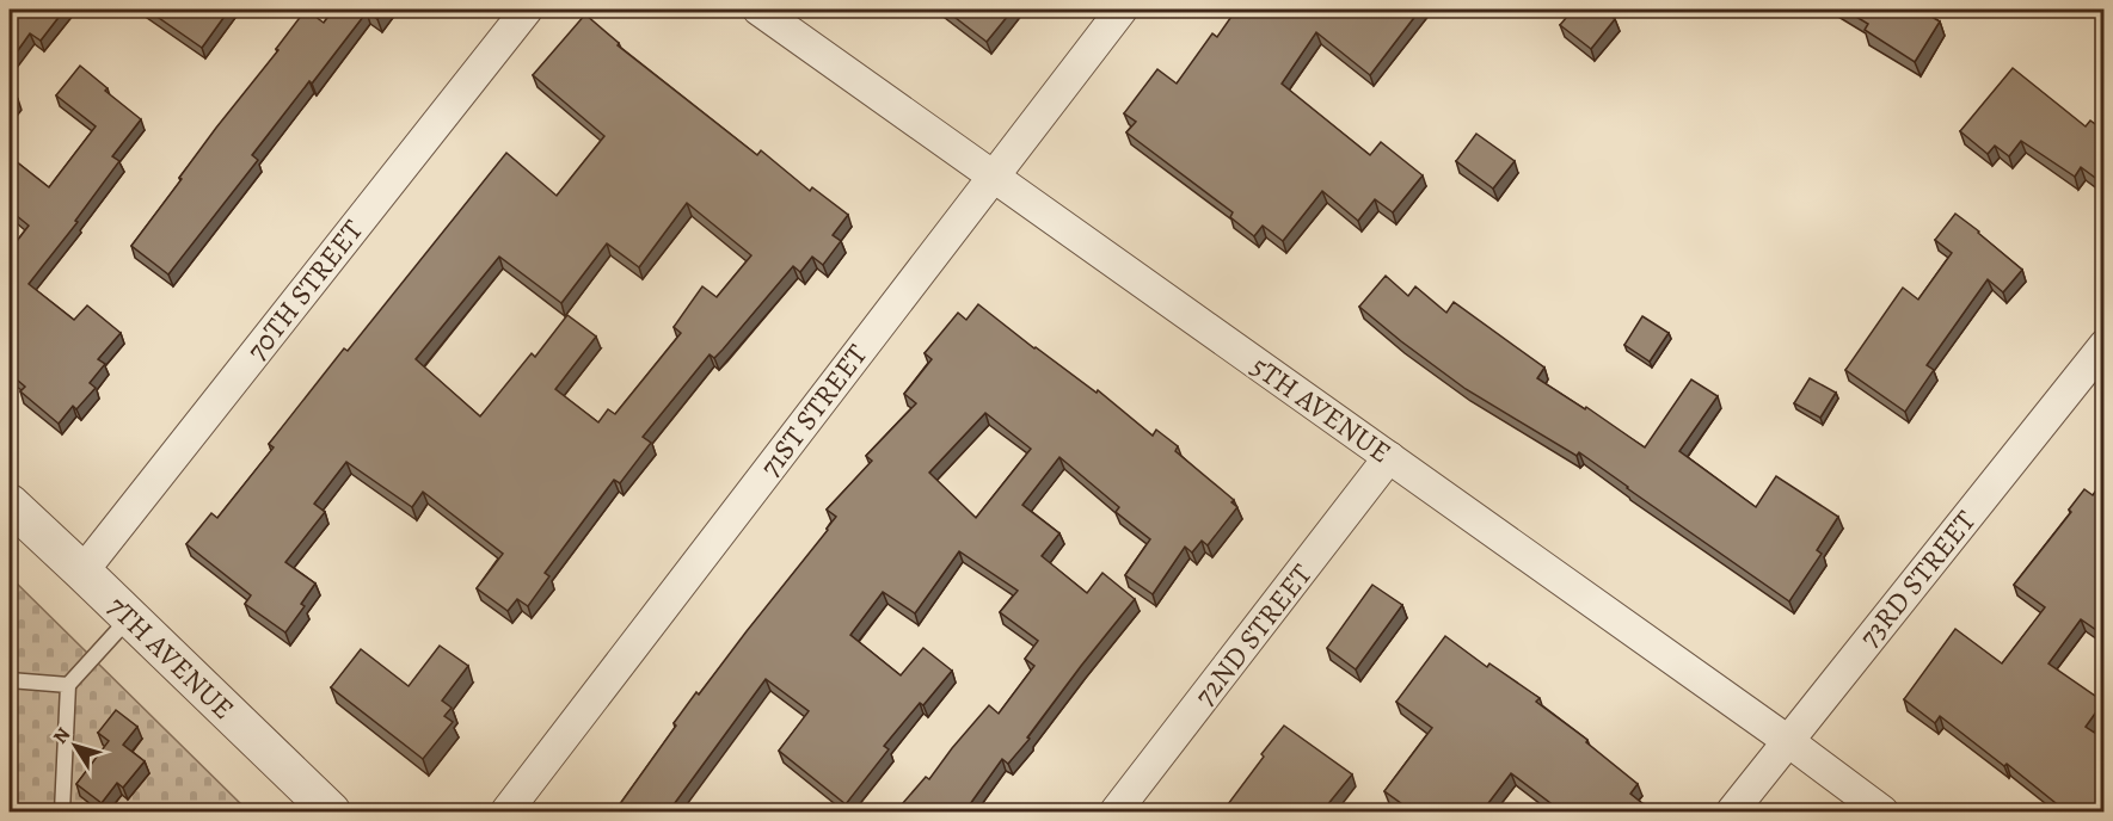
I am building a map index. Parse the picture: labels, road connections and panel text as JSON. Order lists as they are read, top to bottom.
{
  "streets": {
    "street": [
      "70TH STREET",
      "5TH AVENUE",
      "71ST STREET",
      "73RD STREET",
      "72ND STREET",
      "7TH AVENUE"
    ]
  },
  "crossings": [
    ["70TH STREET", "7TH AVENUE"],
    ["5TH AVENUE", "71ST STREET"],
    ["5TH AVENUE", "73RD STREET"],
    ["5TH AVENUE", "72ND STREET"]
  ],
  "north": "top left"
}
